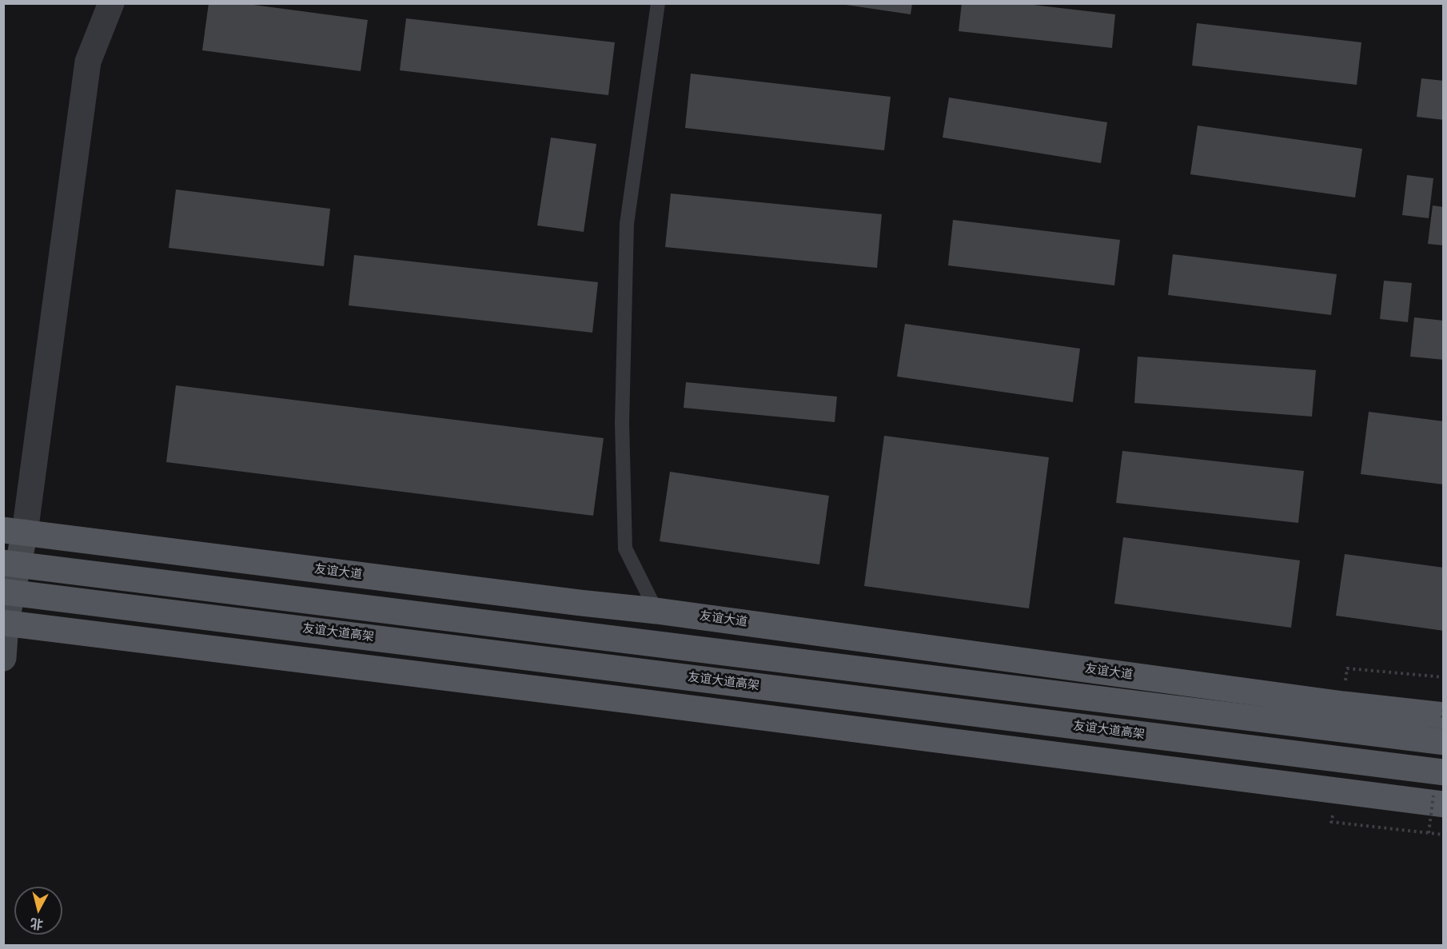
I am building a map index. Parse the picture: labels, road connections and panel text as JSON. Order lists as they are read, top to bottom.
{
  "streets": {
    "main road": ["友谊大道", "友谊大道高架"]
  },
  "north": "bottom"
}
